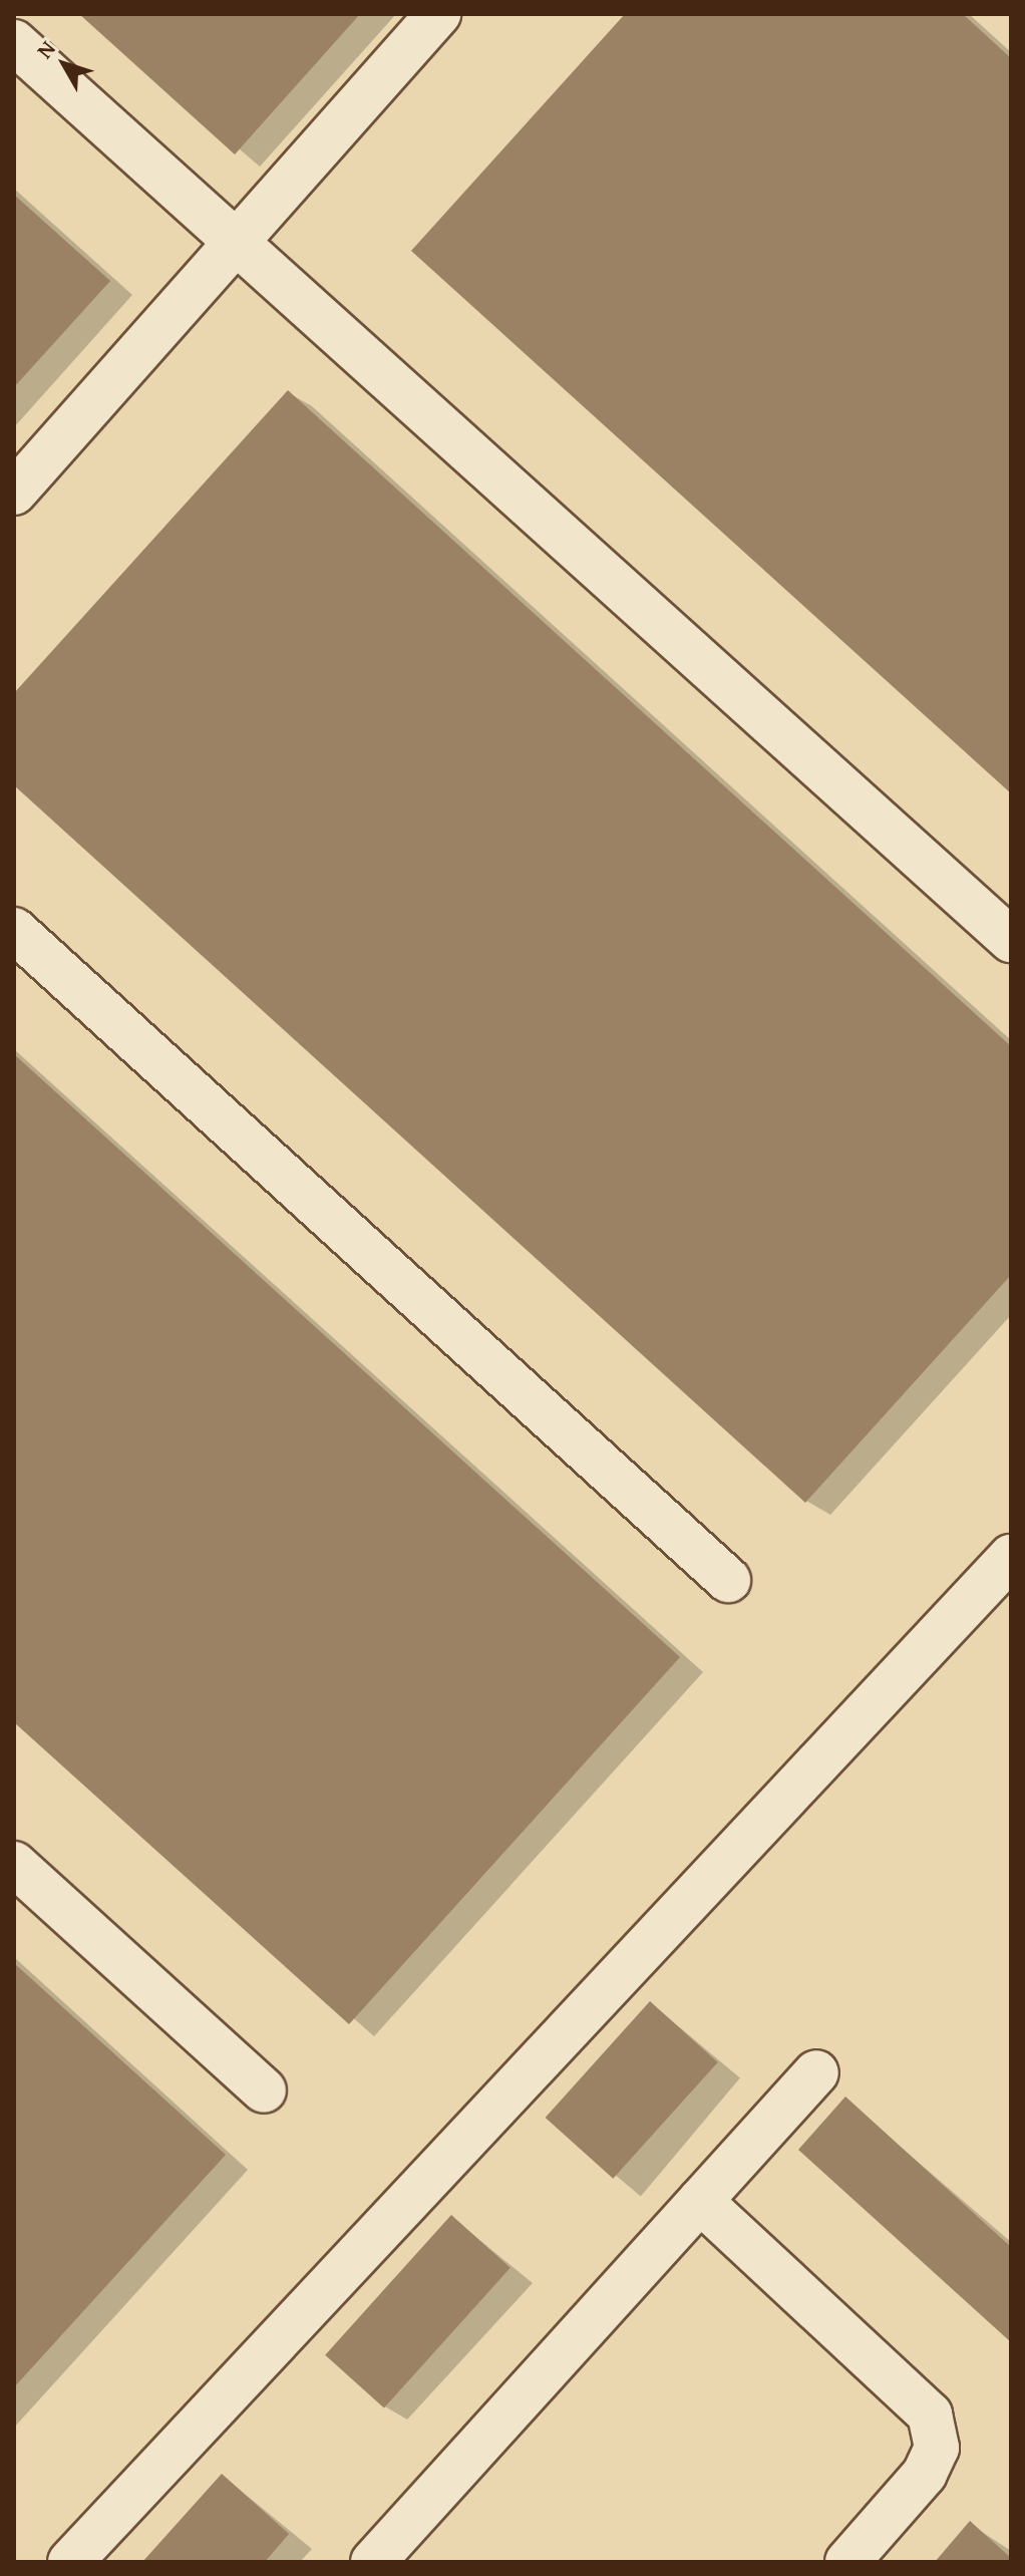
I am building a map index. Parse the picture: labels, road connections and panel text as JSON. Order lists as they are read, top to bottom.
{
  "north": "top left"
}
